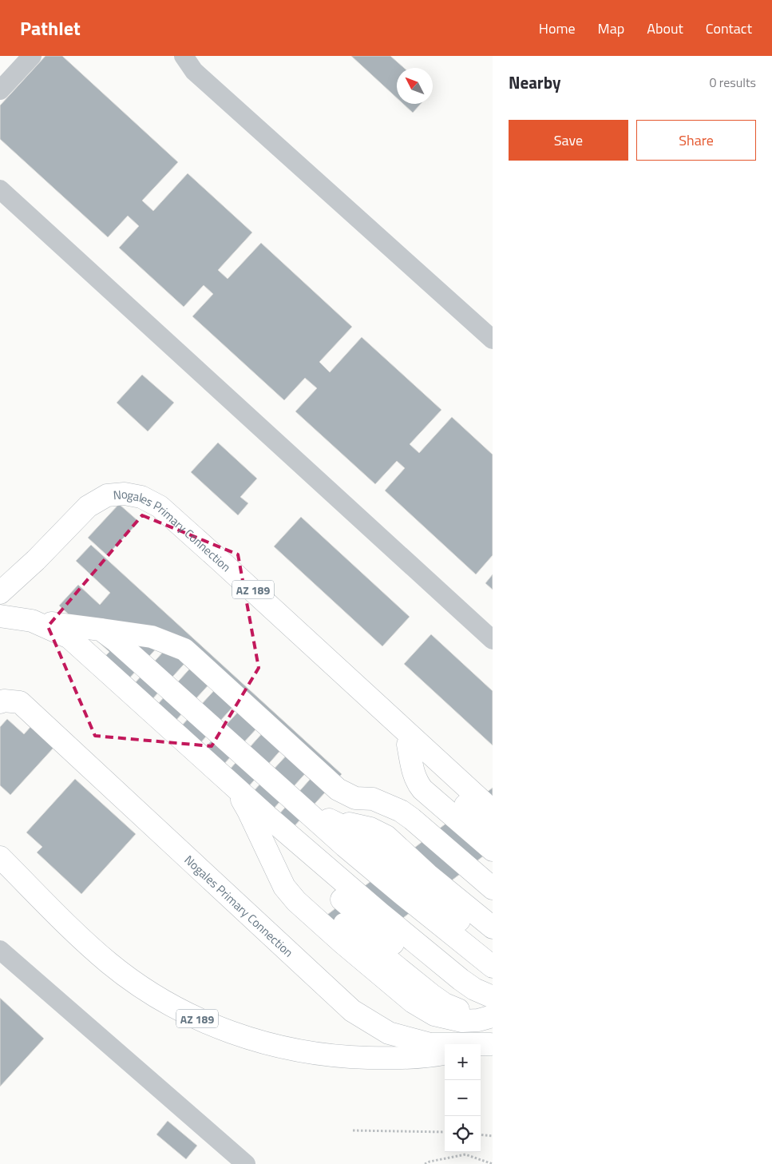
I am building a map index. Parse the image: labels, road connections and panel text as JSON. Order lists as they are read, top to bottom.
{
  "streets": {
    "highway": ["Nogales Primary Connection", "AZ 189"]
  },
  "north": "top left",
  "page": {
    "header": "Pathlet",
    "nav": [
      "Home",
      "Map",
      "About",
      "Contact"
    ],
    "heading": ["Nearby", "0 results"],
    "buttons": ["Save", "Share"],
    "map_buttons": ["+", "−"]
  }
}
